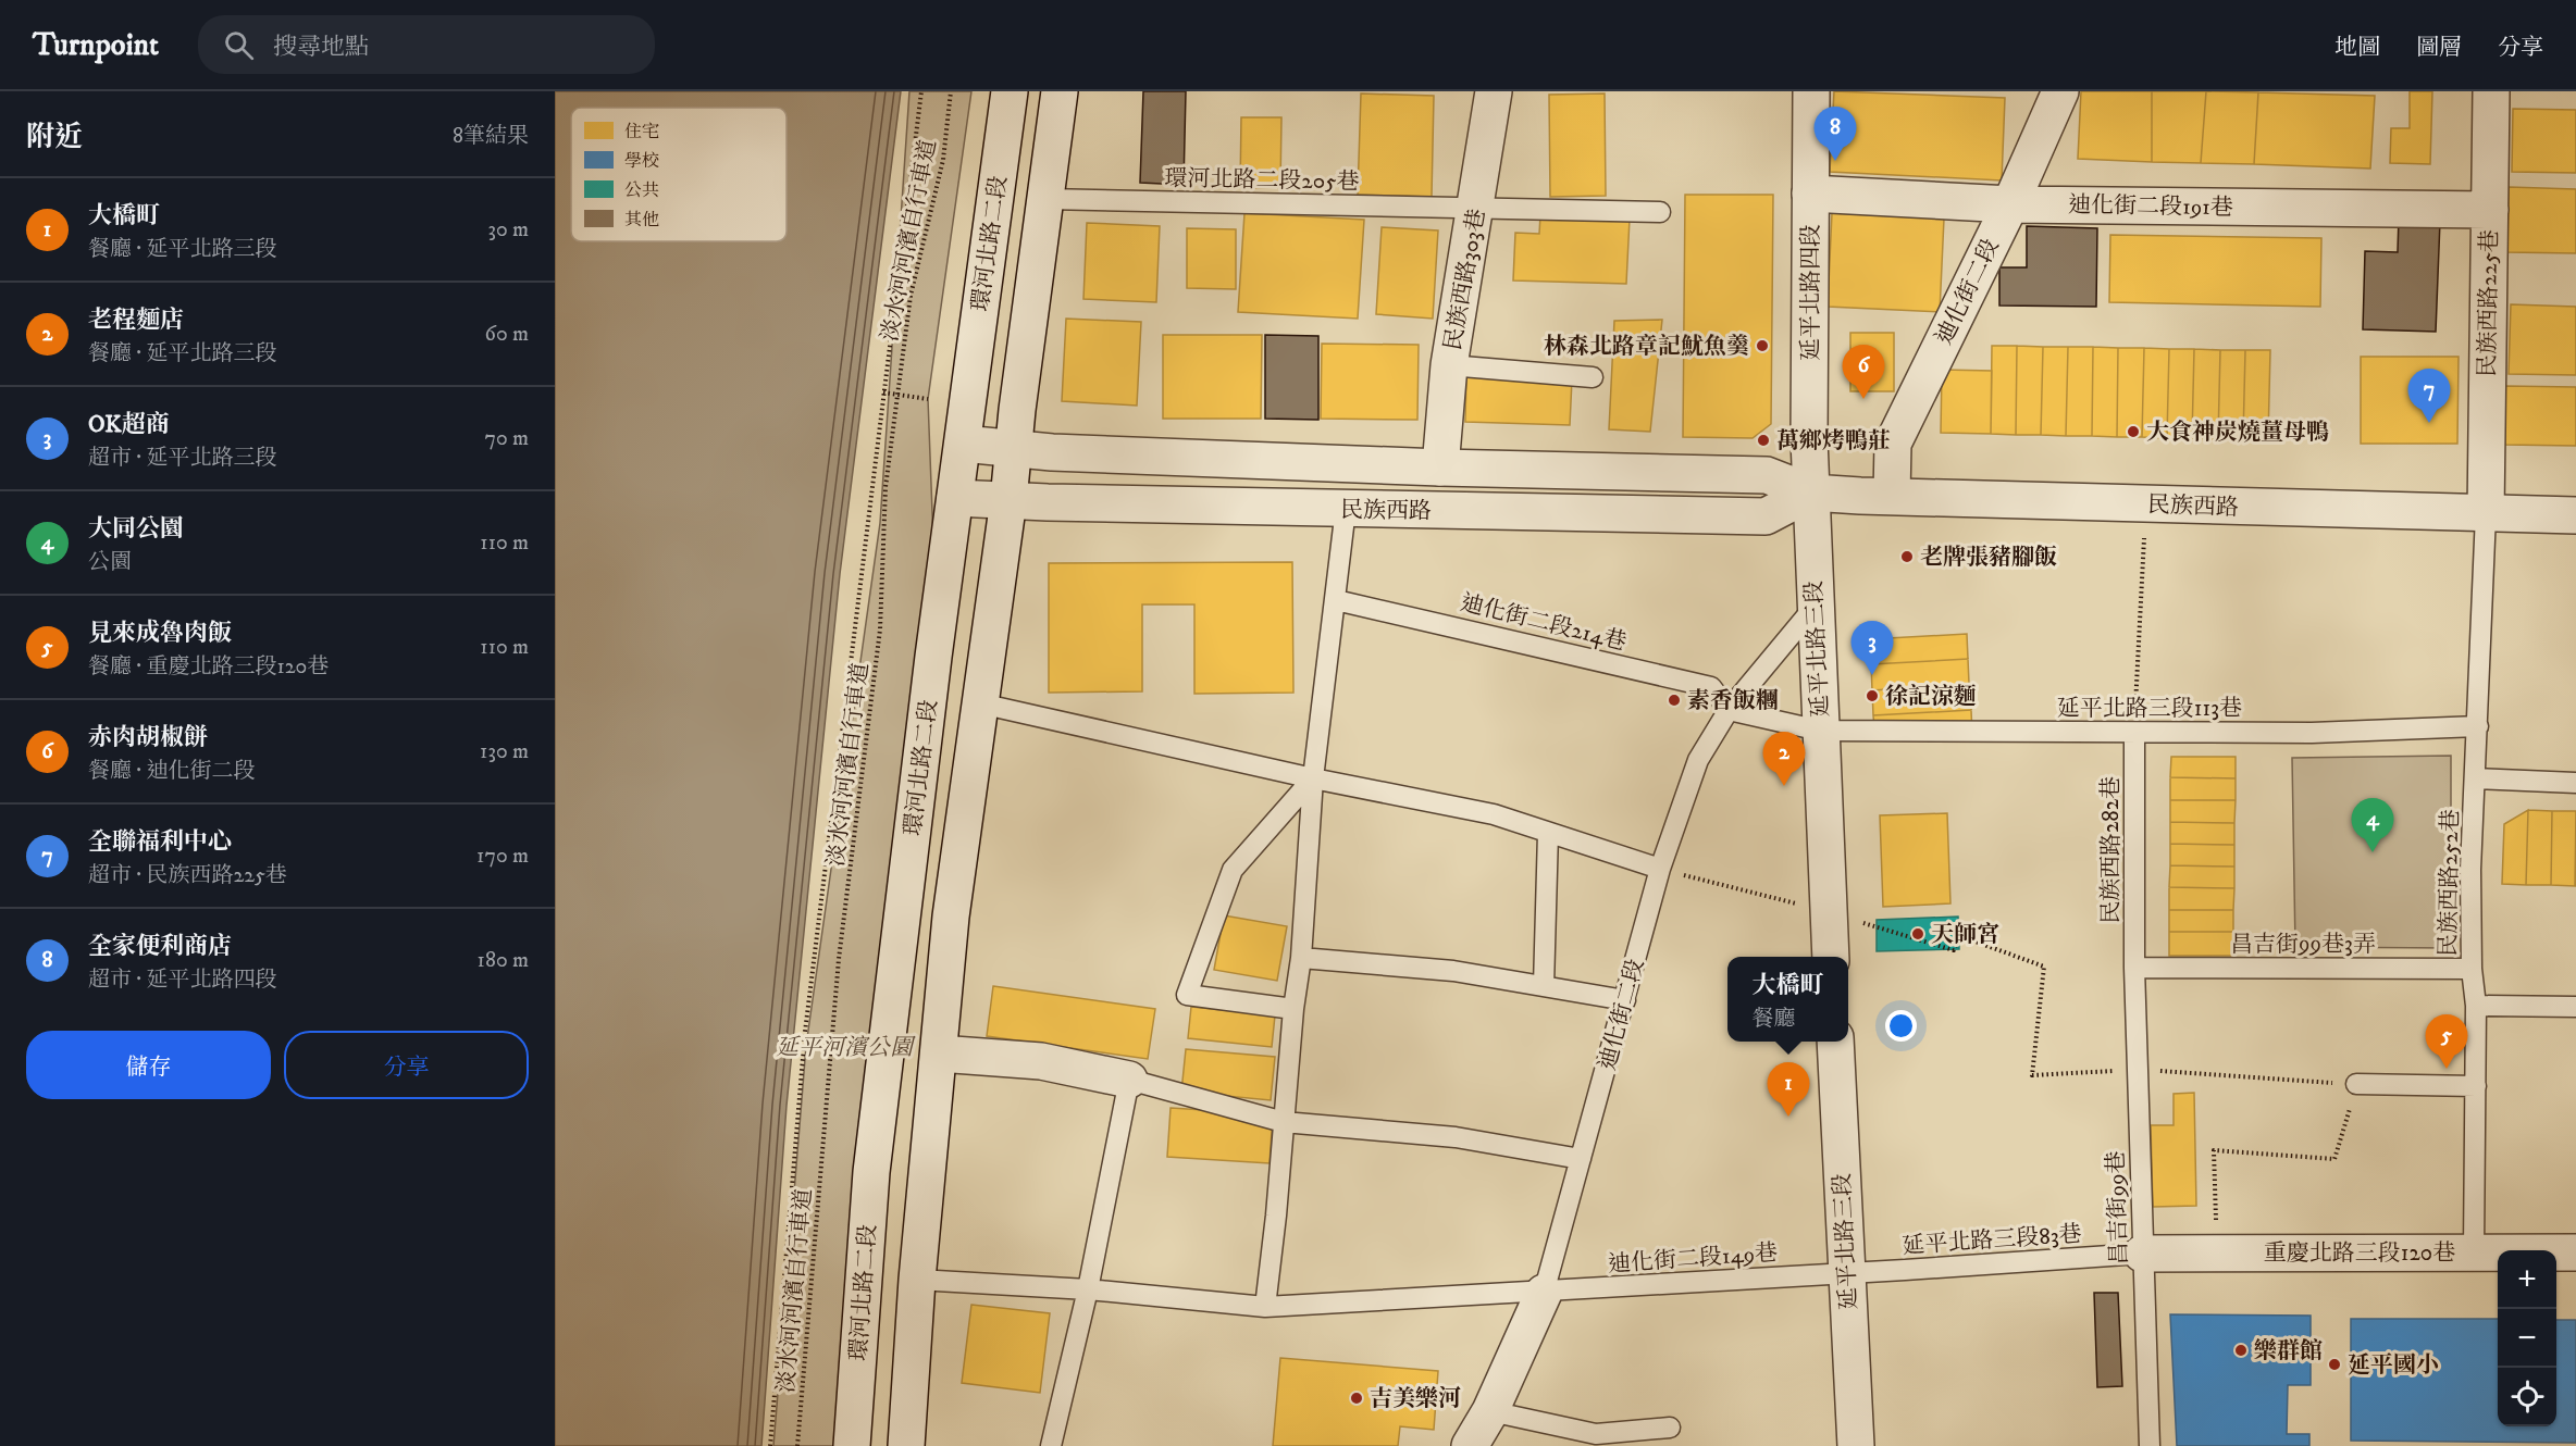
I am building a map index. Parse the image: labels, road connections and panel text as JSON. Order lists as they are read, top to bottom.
{
  "streets": {
    "street": [
      "迪化街二段191巷",
      "環河北路二段",
      "民族西路303巷",
      "迪化街二段",
      "延平北路四段",
      "民族西路225巷",
      "民族西路",
      "延平北路三段",
      "重慶北路三段120巷"
    ],
    "lane": [
      "環河北路二段205巷",
      "迪化街二段214巷",
      "延平北路三段113巷",
      "民族西路282巷",
      "民族西路252巷",
      "昌吉街99巷3弄",
      "昌吉街99巷",
      "延平北路三段83巷",
      "迪化街二段149巷"
    ],
    "path": ["淡水河河濱自行車道"]
  },
  "crossings": [
    ["環河北路二段205巷", "民族西路303巷"],
    ["迪化街二段191巷", "迪化街二段"],
    ["迪化街二段191巷", "延平北路四段"],
    ["迪化街二段191巷", "民族西路225巷"],
    ["環河北路二段", "民族西路"],
    ["民族西路303巷", "民族西路"],
    ["迪化街二段", "民族西路"],
    ["迪化街二段", "迪化街二段214巷"],
    ["迪化街二段", "延平北路三段"],
    ["迪化街二段", "延平北路三段113巷"],
    ["迪化街二段", "迪化街二段149巷"],
    ["延平北路四段", "民族西路"],
    ["延平北路四段", "延平北路三段"],
    ["民族西路225巷", "民族西路"],
    ["民族西路225巷", "民族西路252巷"],
    ["民族西路", "延平北路三段"],
    ["民族西路", "民族西路252巷"],
    ["迪化街二段214巷", "延平北路三段113巷"],
    ["延平北路三段", "延平北路三段113巷"],
    ["延平北路三段", "延平北路三段83巷"],
    ["延平北路三段", "迪化街二段149巷"],
    ["延平北路三段113巷", "民族西路282巷"],
    ["延平北路三段113巷", "民族西路252巷"],
    ["民族西路282巷", "昌吉街99巷3弄"],
    ["民族西路282巷", "昌吉街99巷"],
    ["民族西路252巷", "昌吉街99巷3弄"],
    ["民族西路252巷", "重慶北路三段120巷"],
    ["昌吉街99巷3弄", "昌吉街99巷"],
    ["昌吉街99巷", "延平北路三段83巷"],
    ["昌吉街99巷", "重慶北路三段120巷"],
    ["延平北路三段83巷", "重慶北路三段120巷"],
    ["延平北路三段83巷", "迪化街二段149巷"]
  ],
  "parks": ["延平河濱公園"],
  "places": [
    "林森北路章記魷魚羹",
    "大食神炭燒薑母鴨",
    "萬鄉烤鴨莊",
    "老牌張豬腳飯",
    "徐記涼麵",
    "素香飯糰",
    "天師宮",
    "樂群館",
    "延平國小",
    "吉美樂河"
  ],
  "legend": [
    "住宅",
    "學校",
    "公共",
    "其他"
  ],
  "page": {
    "header": "Turnpoint",
    "search": "搜尋地點",
    "nav": ["地圖", "圖層", "分享"],
    "heading": ["附近", "8筆結果"],
    "pins": [
      "8",
      "6",
      "7",
      "3",
      "2",
      "4",
      "5",
      "1"
    ],
    "list": [
      {
        "mark": "1",
        "name": "大橋町",
        "note": "餐廳 · 延平北路三段",
        "value": "30 m"
      },
      {
        "mark": "2",
        "name": "老程麵店",
        "note": "餐廳 · 延平北路三段",
        "value": "60 m"
      },
      {
        "mark": "3",
        "name": "OK超商",
        "note": "超市 · 延平北路三段",
        "value": "70 m"
      },
      {
        "mark": "4",
        "name": "大同公園",
        "note": "公園",
        "value": "110 m"
      },
      {
        "mark": "5",
        "name": "見來成魯肉飯",
        "note": "餐廳 · 重慶北路三段120巷",
        "value": "110 m"
      },
      {
        "mark": "6",
        "name": "赤肉胡椒餅",
        "note": "餐廳 · 迪化街二段",
        "value": "130 m"
      },
      {
        "mark": "7",
        "name": "全聯福利中心",
        "note": "超市 · 民族西路225巷",
        "value": "170 m"
      },
      {
        "mark": "8",
        "name": "全家便利商店",
        "note": "超市 · 延平北路四段",
        "value": "180 m"
      }
    ],
    "popup": ["大橋町", "餐廳"],
    "buttons": ["儲存", "分享"],
    "map_buttons": ["+", "−"]
  }
}
